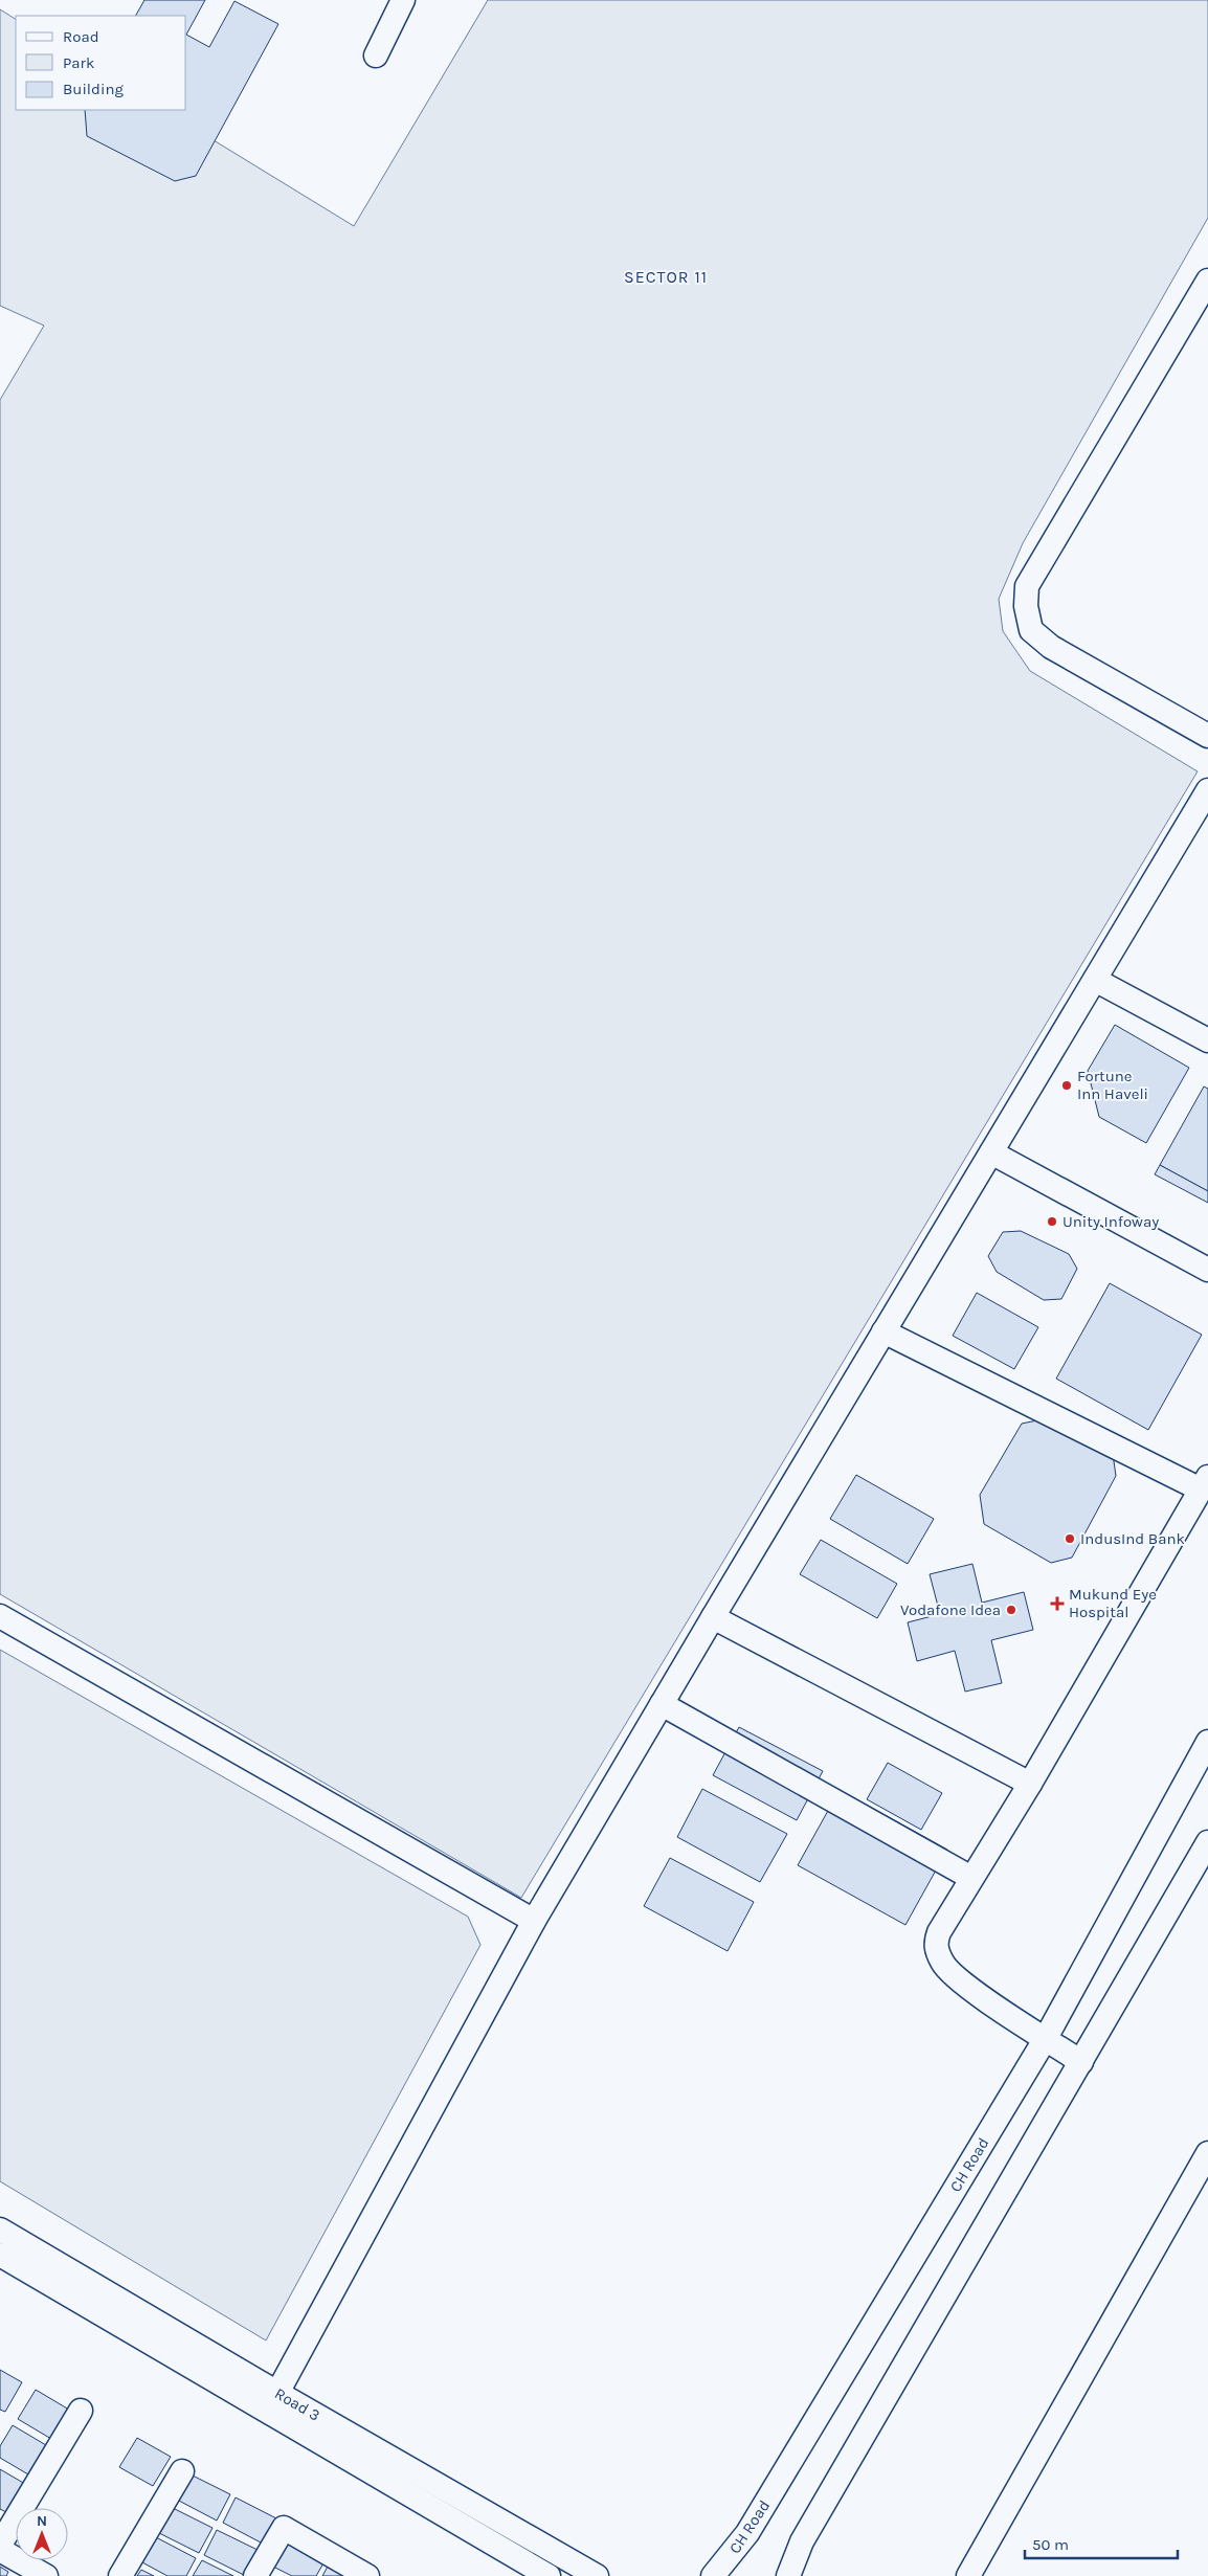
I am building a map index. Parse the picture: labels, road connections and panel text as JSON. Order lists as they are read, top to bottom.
{
  "streets": {
    "street": ["CH Road", "Road 3"]
  },
  "districts": ["SECTOR 11"],
  "places": {
    "other": [
      "Fortune Inn Haveli",
      "Unity Infoway",
      "IndusInd Bank",
      "Vodafone Idea"
    ],
    "health": ["Mukund Eye Hospital"]
  },
  "legend": ["Road", "Park", "Building"],
  "scale_bar": "50 m",
  "north": "top"
}
